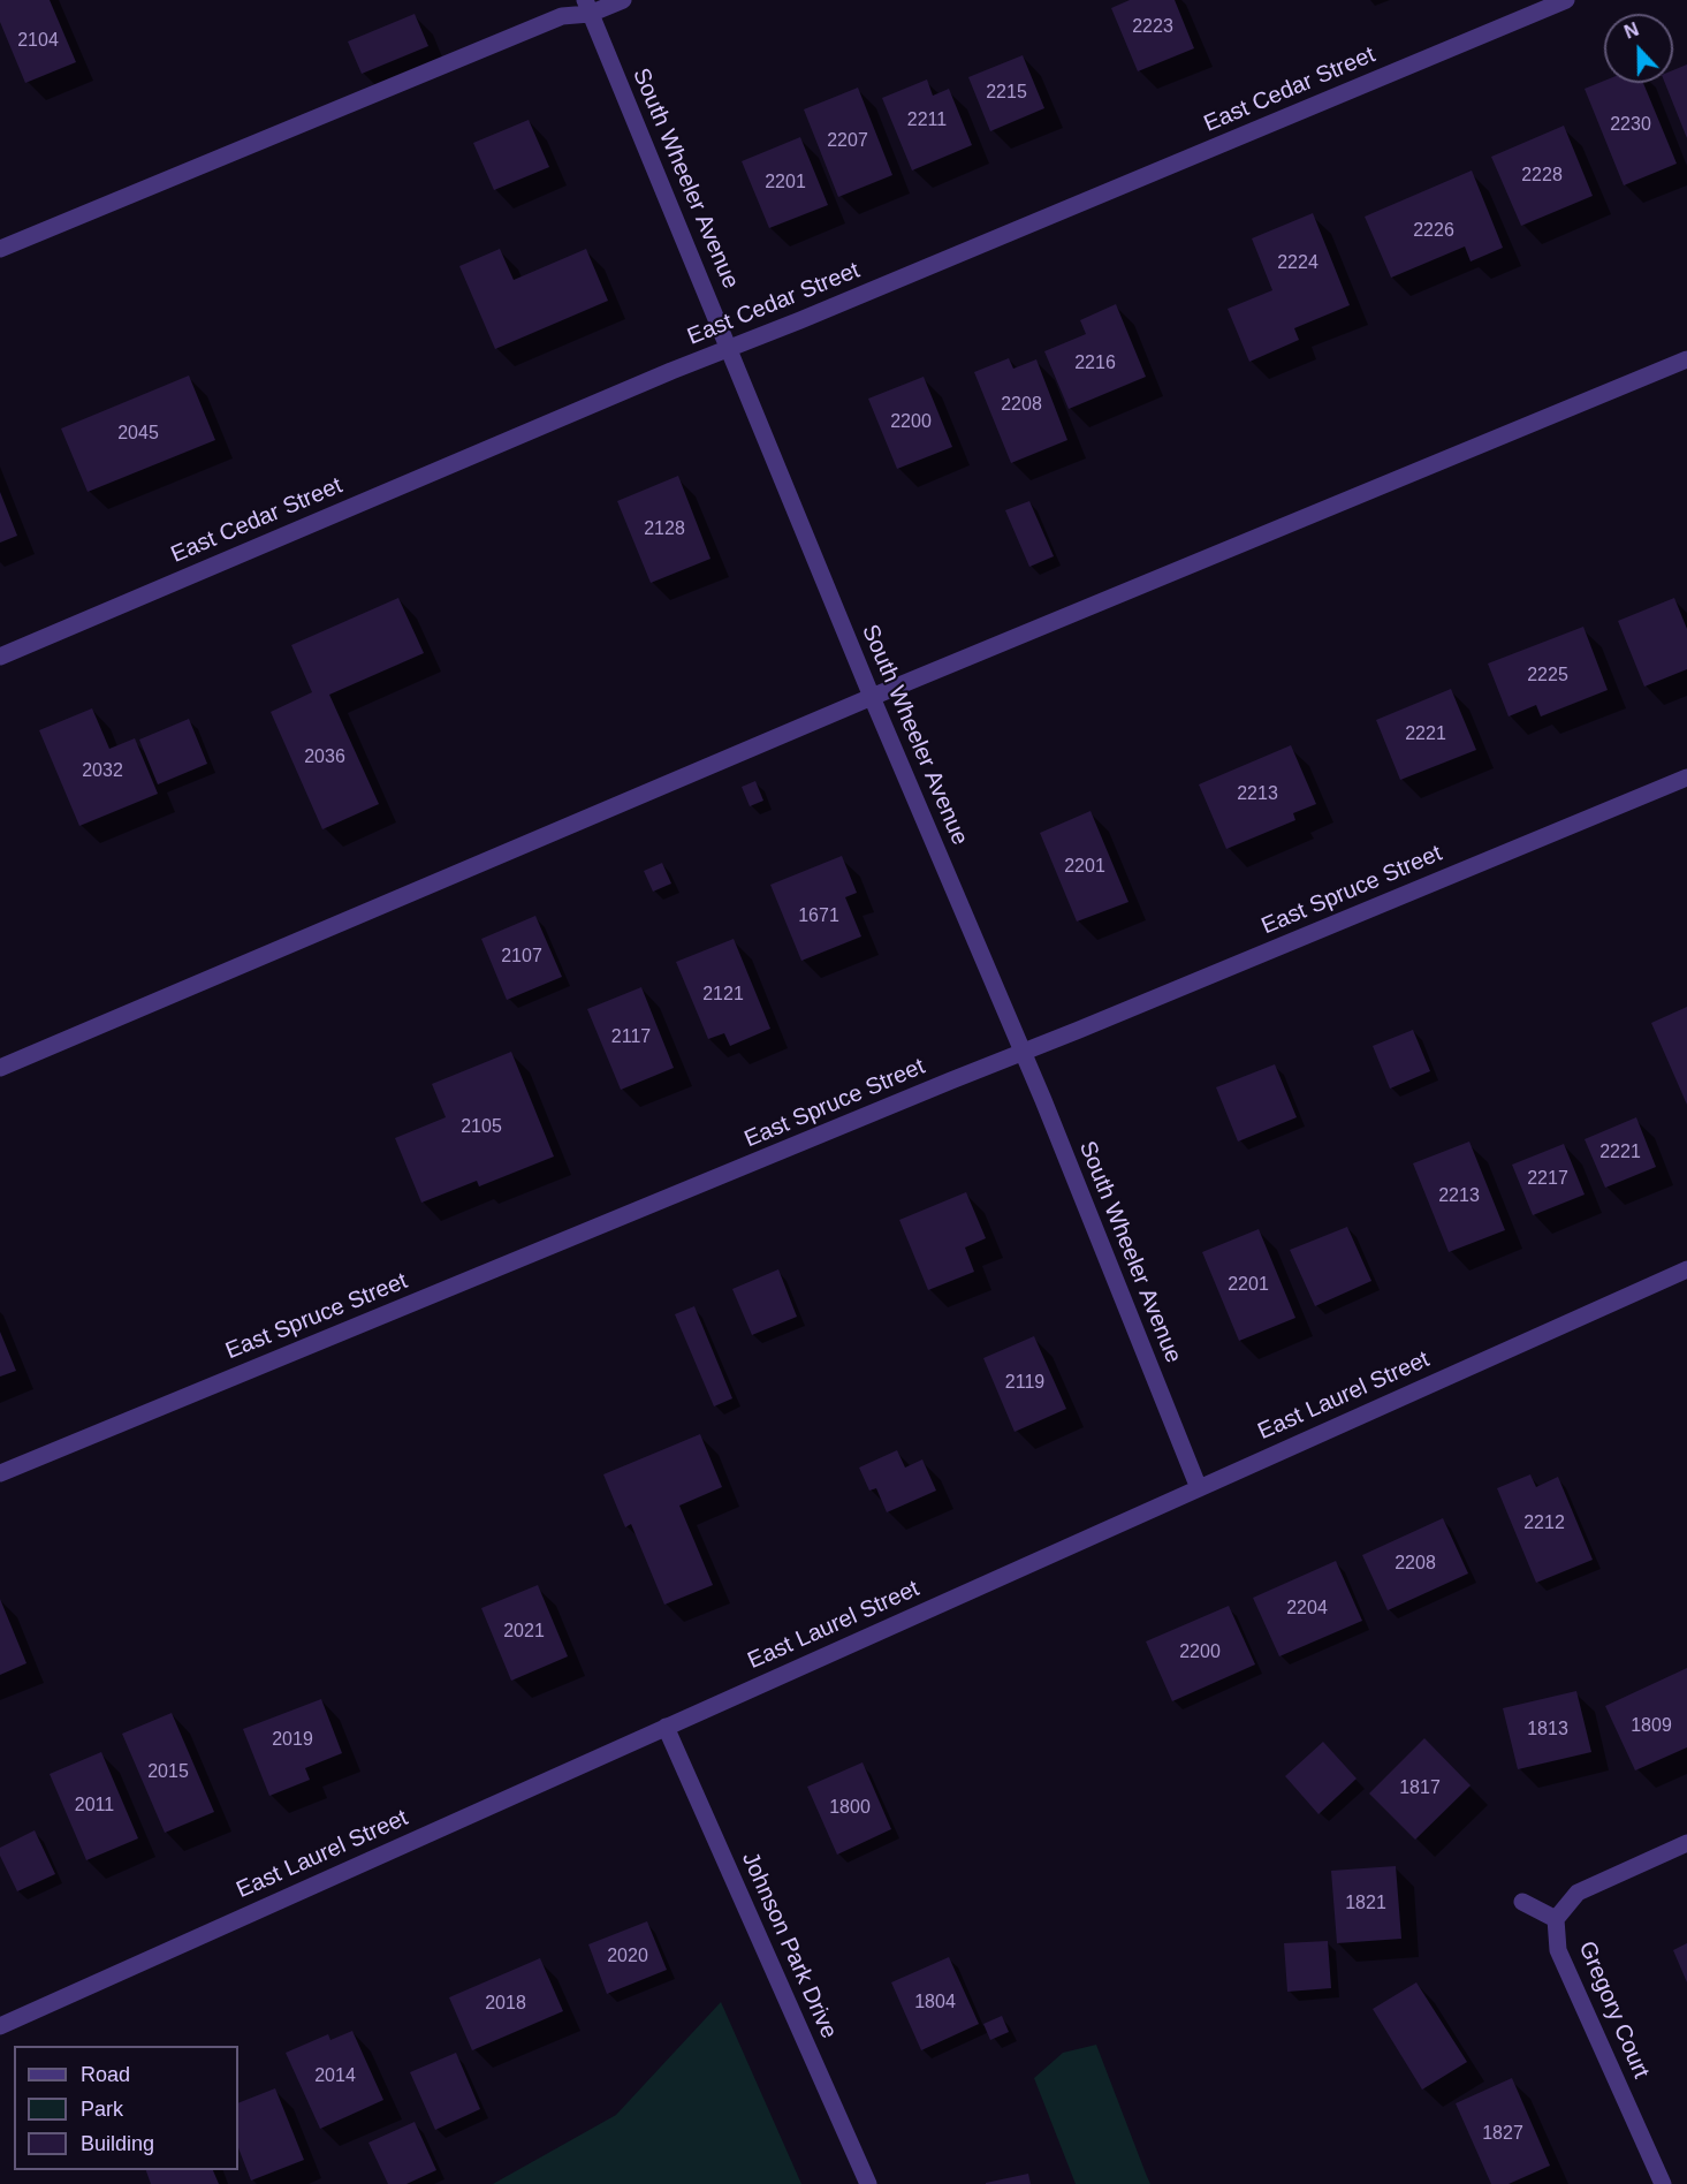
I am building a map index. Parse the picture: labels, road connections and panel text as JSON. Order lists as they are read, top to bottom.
{
  "streets": {
    "street": [
      "East Cedar Street",
      "South Wheeler Avenue",
      "East Spruce Street",
      "East Laurel Street",
      "Johnson Park Drive",
      "Gregory Court"
    ]
  },
  "crossings": [
    ["East Cedar Street", "South Wheeler Avenue"],
    ["South Wheeler Avenue", "East Spruce Street"],
    ["South Wheeler Avenue", "East Laurel Street"],
    ["East Laurel Street", "Johnson Park Drive"]
  ],
  "house_numbers": [
    "2223",
    "2104",
    "2215",
    "2211",
    "2230",
    "2207",
    "2228",
    "2201",
    "2226",
    "2224",
    "2216",
    "2208",
    "2200",
    "2045",
    "2128",
    "2225",
    "2221",
    "2036",
    "2032",
    "2213",
    "2201",
    "1671",
    "2107",
    "2121",
    "2117",
    "2105",
    "2221",
    "2217",
    "2213",
    "2201",
    "2119",
    "2212",
    "2208",
    "2204",
    "2021",
    "2200",
    "1809",
    "1813",
    "2019",
    "2015",
    "1817",
    "2011",
    "1800",
    "1821",
    "2020",
    "1804",
    "2018",
    "2014",
    "1827"
  ],
  "legend": ["Road", "Park", "Building"],
  "north": "top"
}
